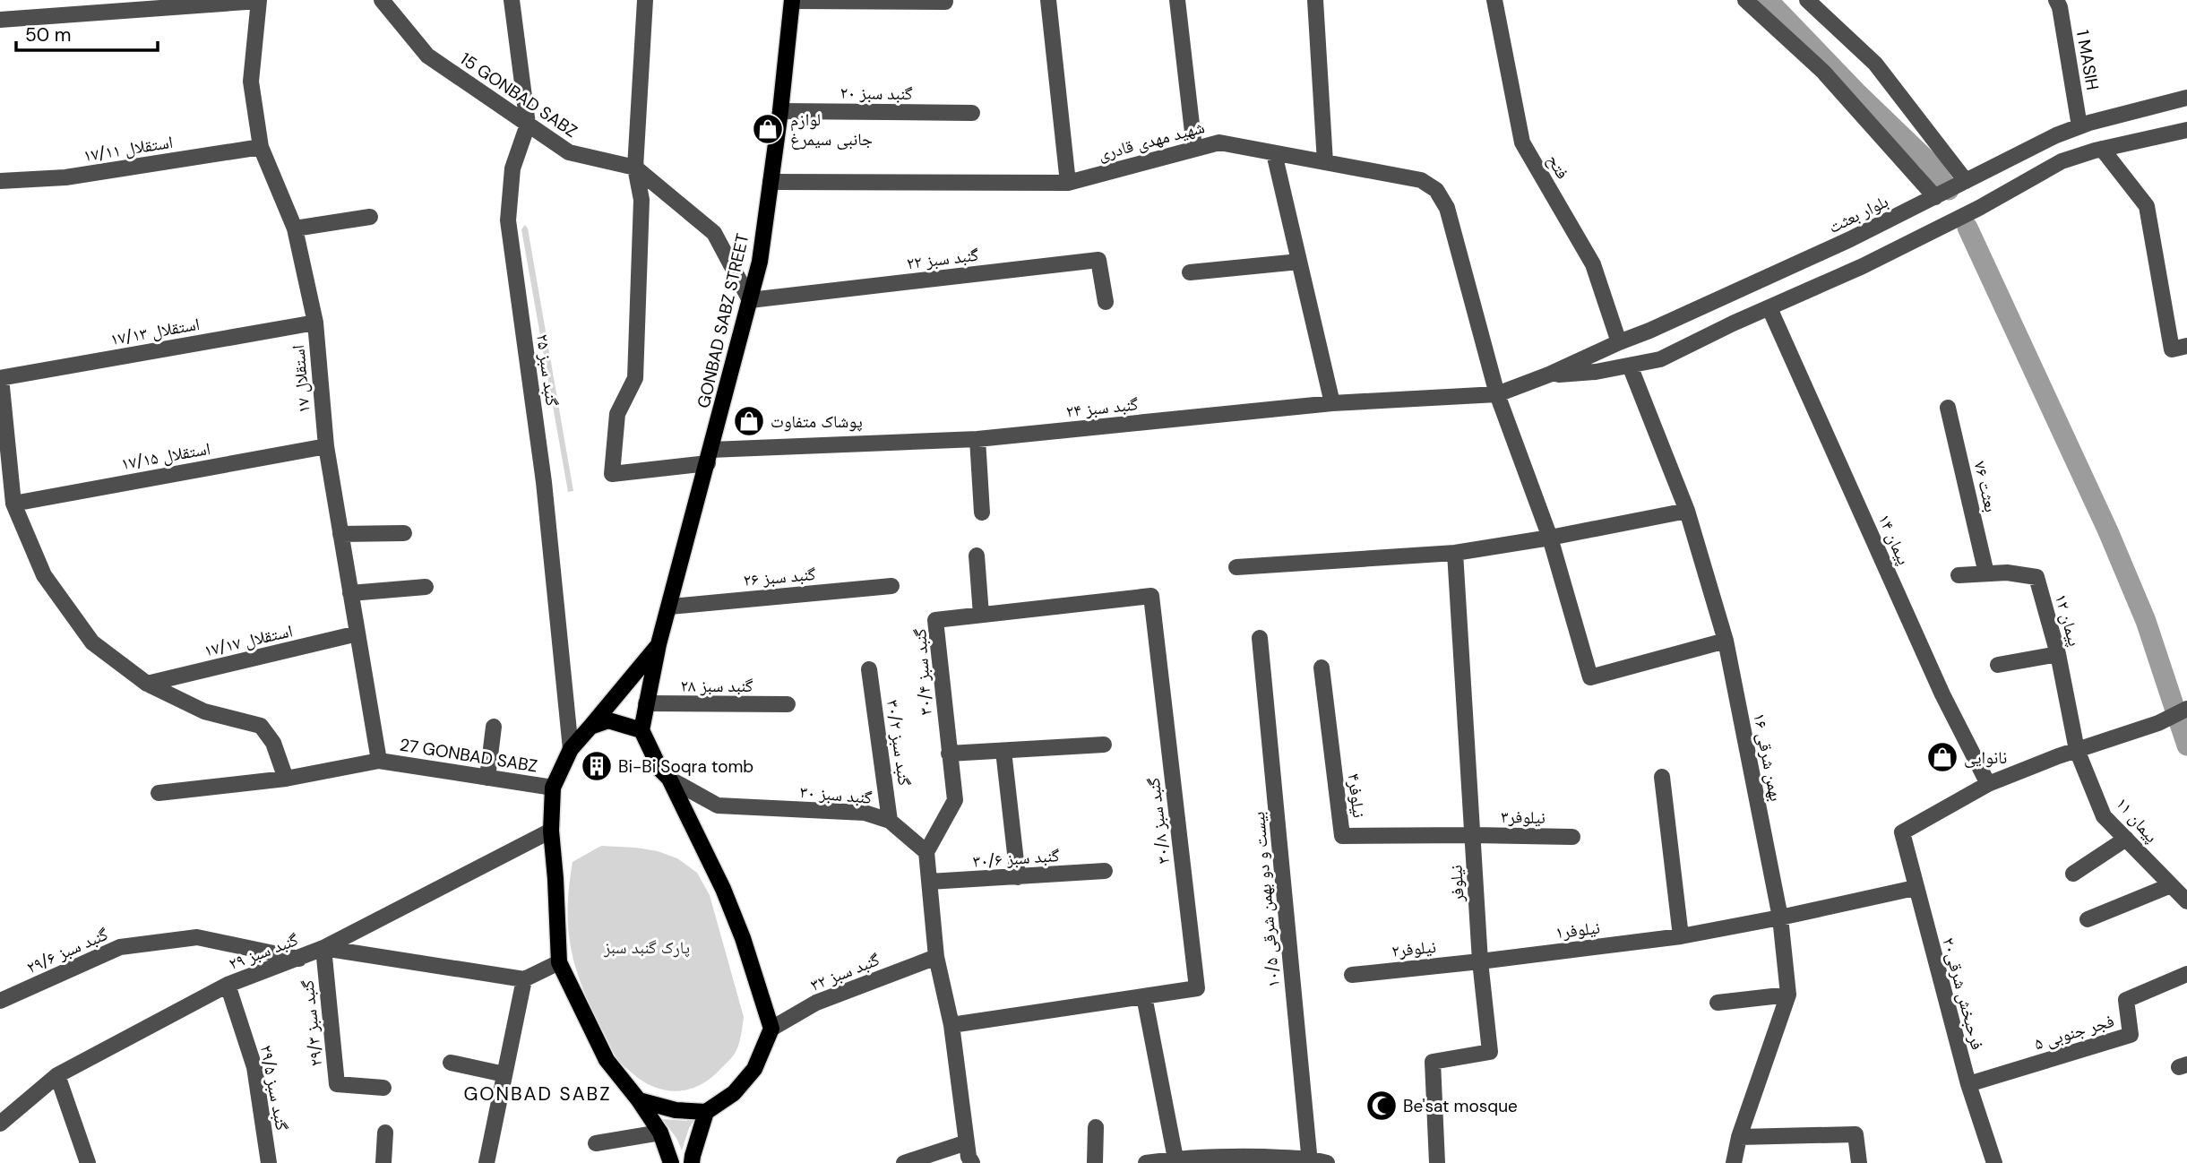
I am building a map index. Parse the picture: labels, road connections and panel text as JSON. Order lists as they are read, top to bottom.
{
  "streets": {
    "main road": ["GONBAD SABZ STREET"],
    "street": [
      "1 MASIH",
      "گنبد سبز ۲۰",
      "15 GONBAD SABZ",
      "شهید مهدی قادری",
      "استقلال ۱۷/۱۱",
      "فتح",
      "بلوار بعثت",
      "گنبد سبز ۲۲",
      "استقلال ۱۷/۱۳",
      "گنبد سبز ۲۵",
      "استقلال ۱۷",
      "گنبد سبز ۲۴",
      "استقلال ۱۷/۱۵",
      "بعثت ۷۶",
      "پیمان ۱۴",
      "گنبد سبز ۲۶",
      "پیمان ۱۲",
      "استقلال ۱۷/۱۷",
      "گنبد سبز ۳۰/۴",
      "گنبد سبز ۲۸",
      "گنبد سبز ۳۰/۲",
      "27 GONBAD SABZ",
      "بهمن شرقی ۱۶",
      "گنبد سبز ۳۰",
      "نیلوفر۴",
      "نیلوفر۳",
      "پیمان ۱۱",
      "گنبد سبز ۳۰/۸",
      "گنبد سبز ۳۰/۶",
      "نیلوفر",
      "بیست و دو بهمن شرقی ۱۰/۵",
      "نیلوفر۱",
      "نیلوفر۲",
      "گنبد سبز ۲۹/۶",
      "گنبد سبز ۲۹",
      "گنبد سبز ۳۲",
      "فرحبخش شرقی۲۰",
      "گنبد سبز ۲۹/۳",
      "فجر جنوبی ۵",
      "گنبد سبز ۲۹/۵"
    ]
  },
  "crossings": [
    ["1 MASIH", "بلوار بعثت"],
    ["گنبد سبز ۲۰", "GONBAD SABZ STREET"],
    ["15 GONBAD SABZ", "گنبد سبز ۲۲"],
    ["15 GONBAD SABZ", "GONBAD SABZ STREET"],
    ["15 GONBAD SABZ", "گنبد سبز ۲۵"],
    ["15 GONBAD SABZ", "گنبد سبز ۲۴"],
    ["شهید مهدی قادری", "بلوار بعثت"],
    ["شهید مهدی قادری", "GONBAD SABZ STREET"],
    ["شهید مهدی قادری", "گنبد سبز ۲۴"],
    ["شهید مهدی قادری", "بهمن شرقی ۱۶"],
    ["استقلال ۱۷/۱۱", "استقلال ۱۷"],
    ["فتح", "بلوار بعثت"],
    ["بلوار بعثت", "گنبد سبز ۲۴"],
    ["بلوار بعثت", "پیمان ۱۴"],
    ["بلوار بعثت", "بهمن شرقی ۱۶"],
    ["گنبد سبز ۲۲", "GONBAD SABZ STREET"],
    ["GONBAD SABZ STREET", "گنبد سبز ۲۵"],
    ["GONBAD SABZ STREET", "گنبد سبز ۲۴"],
    ["GONBAD SABZ STREET", "گنبد سبز ۲۶"],
    ["GONBAD SABZ STREET", "گنبد سبز ۲۸"],
    ["GONBAD SABZ STREET", "27 GONBAD SABZ"],
    ["استقلال ۱۷/۱۳", "استقلال ۱۷"],
    ["استقلال ۱۷", "استقلال ۱۷/۱۵"],
    ["استقلال ۱۷", "استقلال ۱۷/۱۷"],
    ["استقلال ۱۷", "27 GONBAD SABZ"],
    ["بعثت ۷۶", "پیمان ۱۲"],
    ["پیمان ۱۴", "فرحبخش شرقی۲۰"],
    ["پیمان ۱۲", "پیمان ۱۱"],
    ["گنبد سبز ۳۰/۴", "گنبد سبز ۳۰"],
    ["گنبد سبز ۳۰/۴", "گنبد سبز ۳۰/۸"],
    ["گنبد سبز ۳۰/۲", "گنبد سبز ۳۰"],
    ["بهمن شرقی ۱۶", "نیلوفر۱"],
    ["نیلوفر۴", "نیلوفر۳"],
    ["نیلوفر۴", "نیلوفر"],
    ["نیلوفر۳", "نیلوفر"],
    ["نیلوفر", "نیلوفر۱"],
    ["نیلوفر", "نیلوفر۲"],
    ["نیلوفر۱", "نیلوفر۲"],
    ["نیلوفر۱", "فرحبخش شرقی۲۰"],
    ["گنبد سبز ۲۹/۶", "گنبد سبز ۲۹"],
    ["گنبد سبز ۲۹", "گنبد سبز ۲۹/۳"],
    ["گنبد سبز ۲۹", "گنبد سبز ۲۹/۵"],
    ["فرحبخش شرقی۲۰", "فجر جنوبی ۵"]
  ],
  "districts": ["GONBAD SABZ"],
  "parks": ["پارک گنبد سبز"],
  "places": {
    "shop": ["لوازم جانبی سیمرغ", "پوشاک متفاوت", "نانوایی"],
    "building": ["Bi-Bi Soqra tomb"],
    "mosque": ["Be'sat mosque"]
  },
  "scale_bar": "50 m"
}
